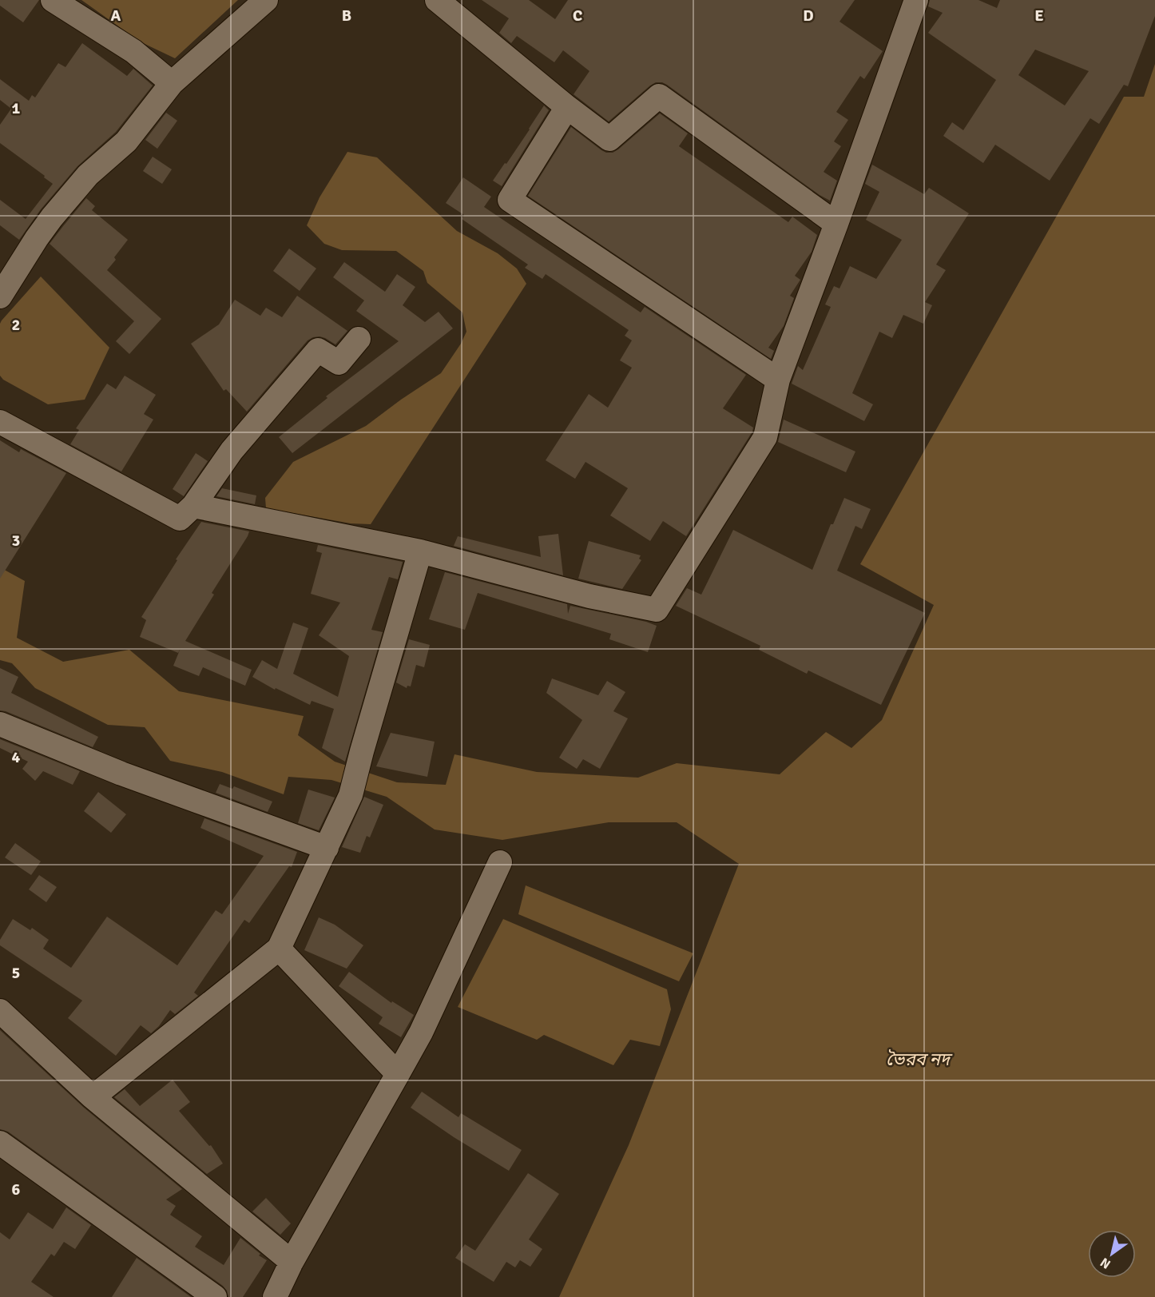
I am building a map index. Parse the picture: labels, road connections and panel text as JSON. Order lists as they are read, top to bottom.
{
  "water": ["ভৈরব নদ"],
  "north": "bottom left",
  "grid": {
    "columns": [
      "A",
      "B",
      "C",
      "D",
      "E"
    ],
    "rows": [
      "1",
      "2",
      "3",
      "4",
      "5",
      "6"
    ]
  }
}
